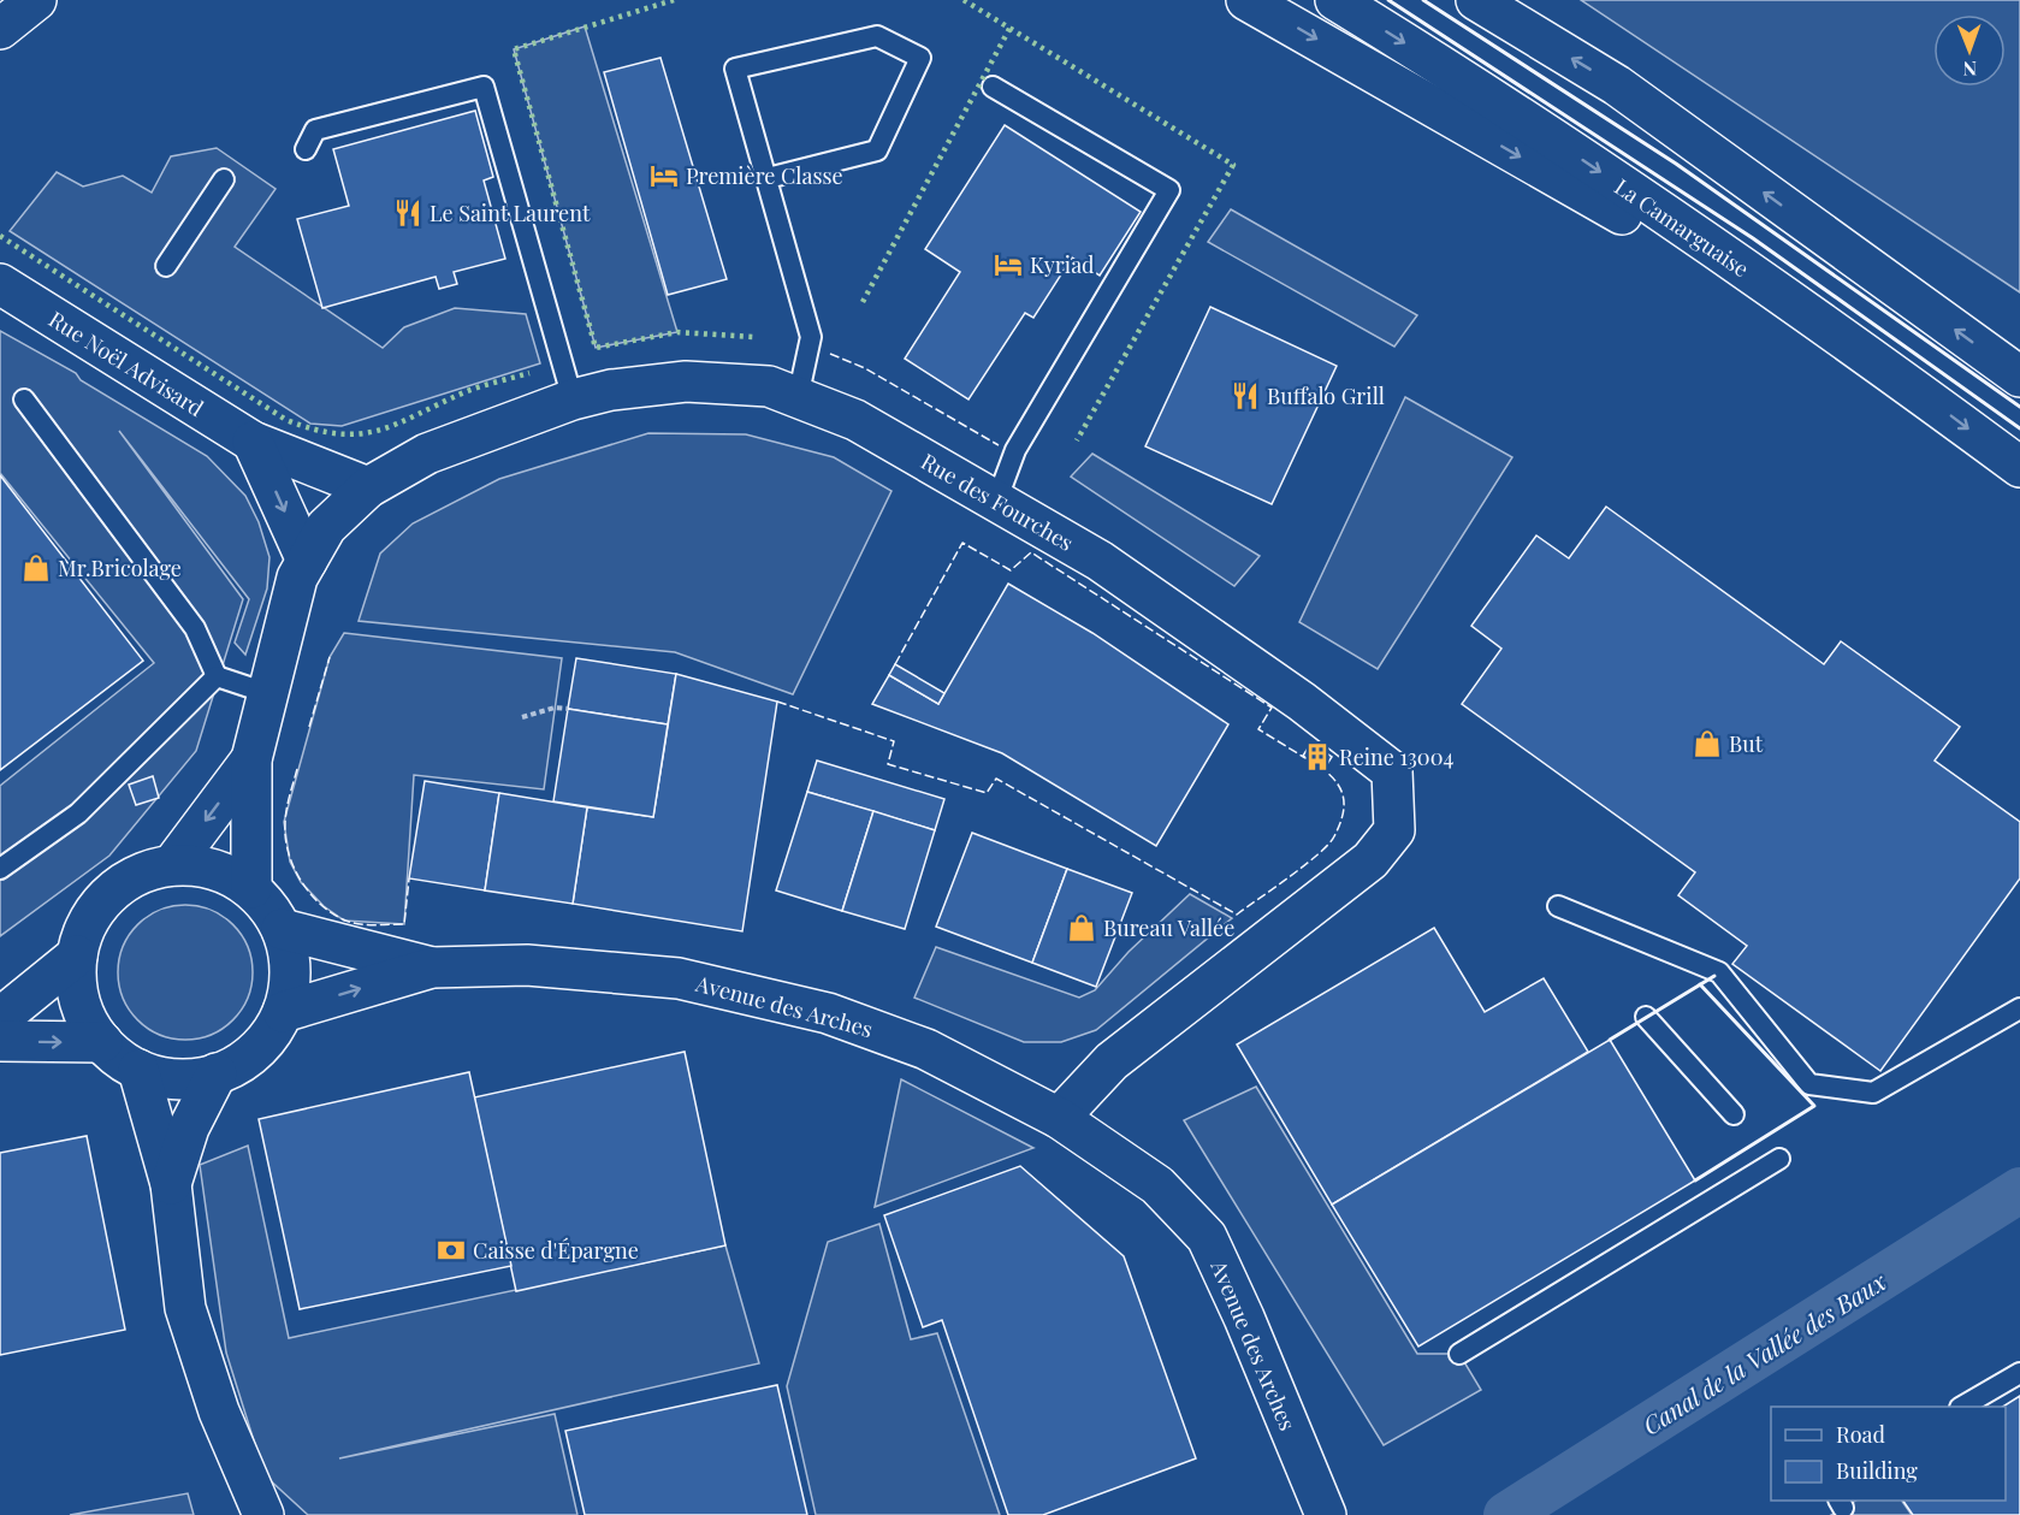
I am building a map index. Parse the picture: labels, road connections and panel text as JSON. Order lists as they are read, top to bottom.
{
  "streets": {
    "main road": [
      "La Camarguaise",
      "Rue Noël Advisard",
      "Rue des Fourches",
      "Avenue des Arches"
    ]
  },
  "crossings": [
    ["Rue Noël Advisard", "Rue des Fourches"],
    ["Rue des Fourches", "Avenue des Arches"]
  ],
  "water": ["Canal de la Vallée des Baux"],
  "places": {
    "hotel": ["Première Classe", "Kyriad"],
    "restaurant": ["Le Saint Laurent", "Buffalo Grill"],
    "shop": ["Mr.Bricolage", "But", "Bureau Vallée"],
    "building": ["Reine 13004"],
    "bank": ["Caisse d'Épargne"]
  },
  "legend": ["Road", "Building"],
  "north": "bottom"
}
